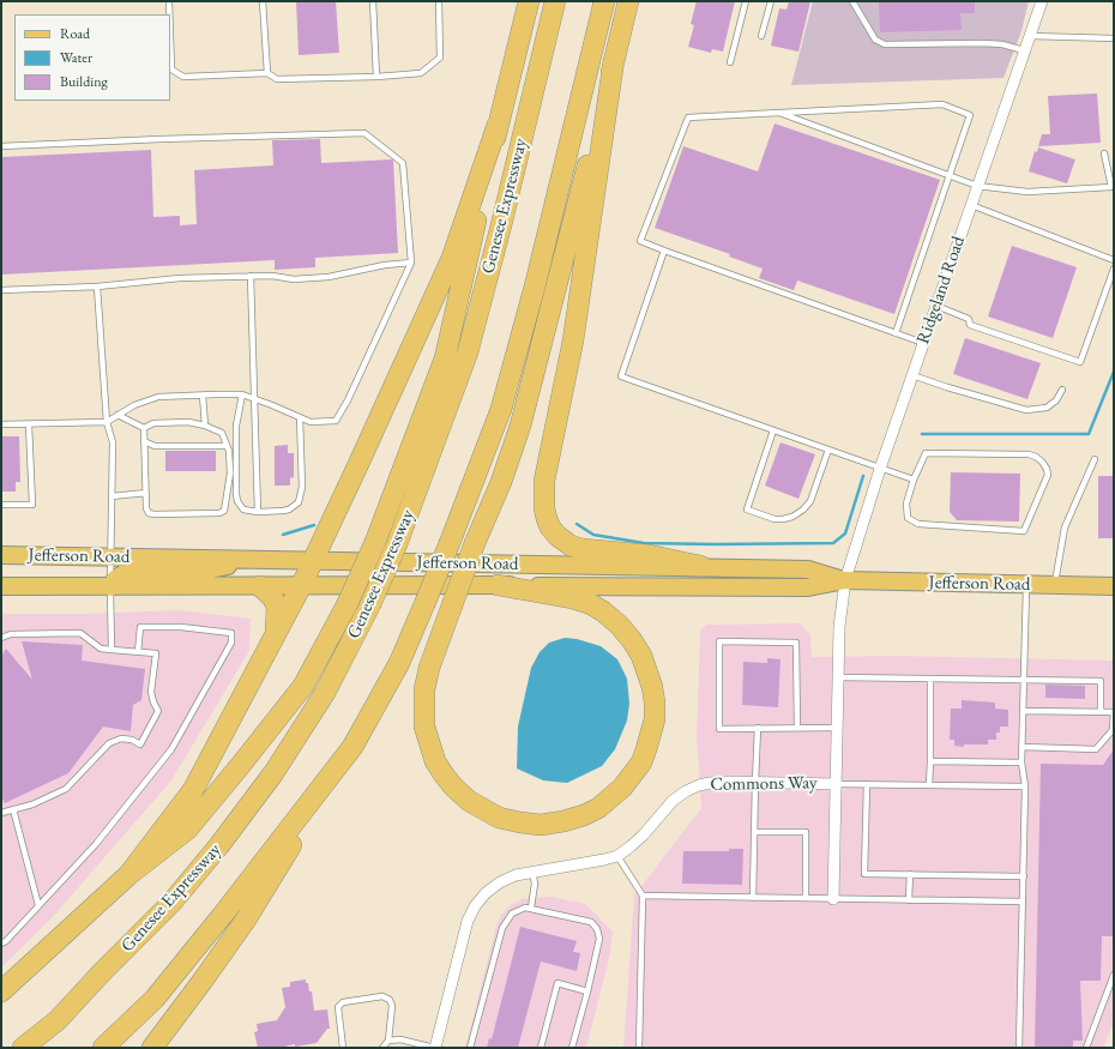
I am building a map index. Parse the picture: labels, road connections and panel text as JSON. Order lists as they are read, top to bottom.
{
  "streets": {
    "highway": ["Genesee Expressway"],
    "main road": ["Jefferson Road"],
    "street": ["Ridgeland Road", "Commons Way"]
  },
  "crossings": [
    ["Ridgeland Road", "Jefferson Road"],
    ["Ridgeland Road", "Commons Way"],
    ["Jefferson Road", "Commons Way"]
  ],
  "legend": ["Road", "Water", "Building"]
}
